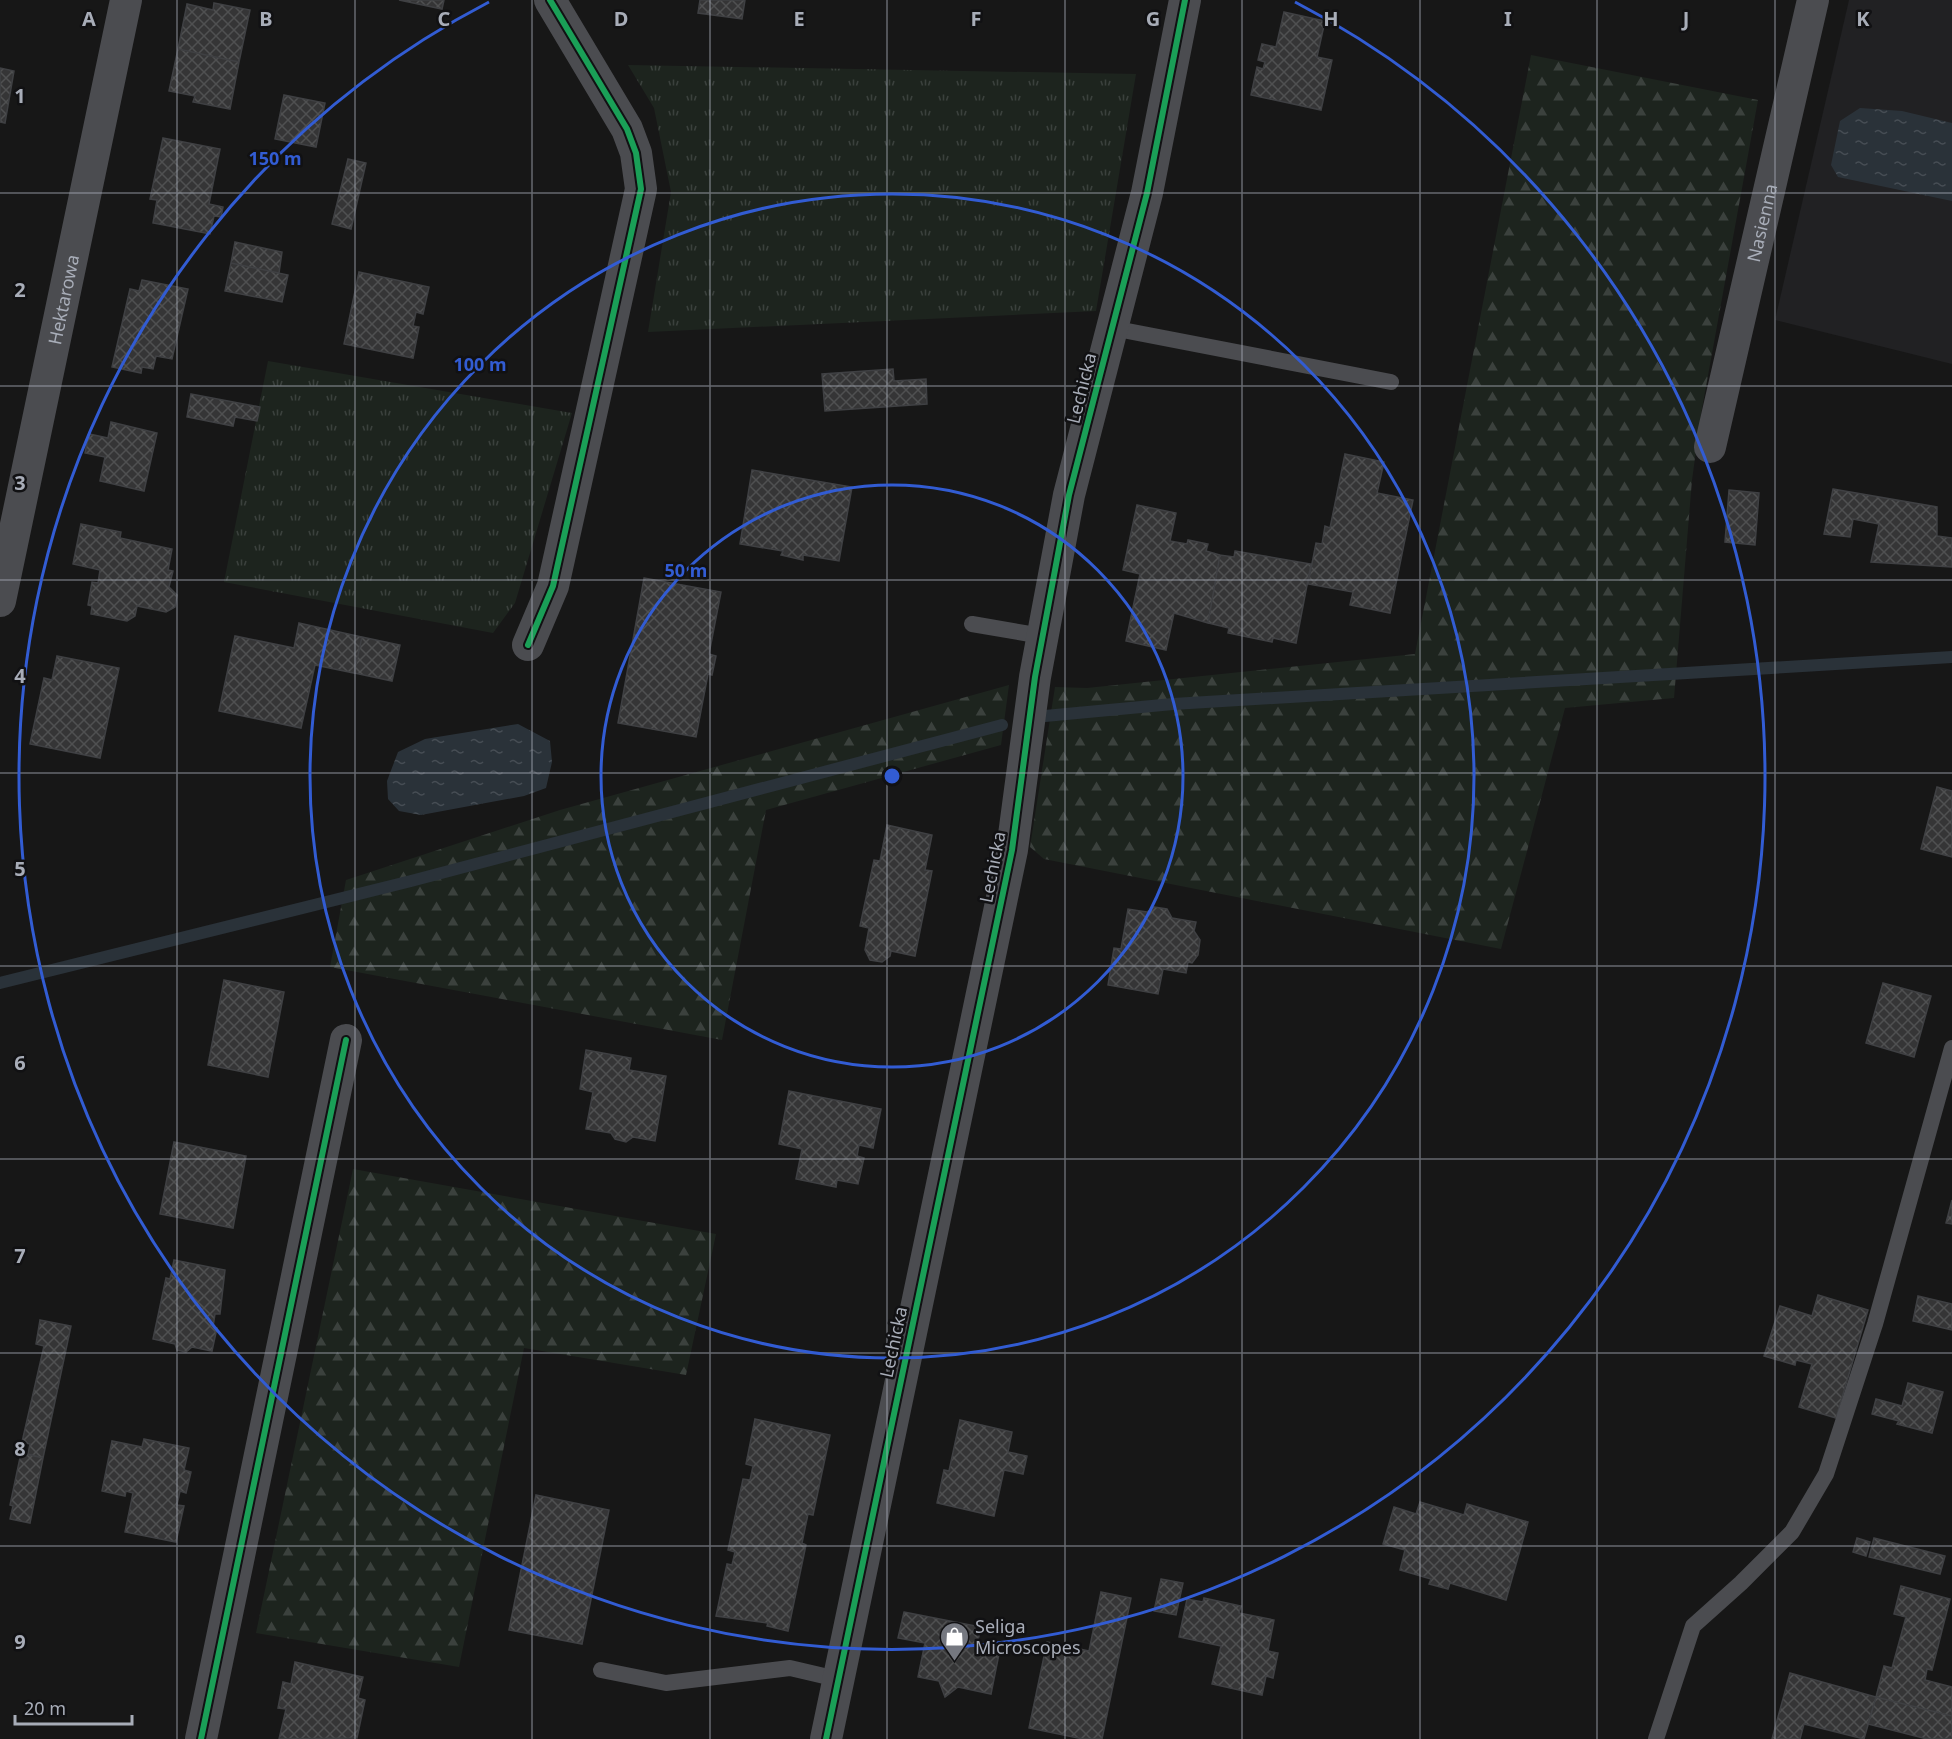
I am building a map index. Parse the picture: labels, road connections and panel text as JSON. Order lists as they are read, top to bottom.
{
  "streets": {
    "street": ["Nasienna", "Hektarowa", "Lechicka"]
  },
  "places": {
    "shop": ["Seliga Microscopes"]
  },
  "scale_bar": "20 m",
  "grid": {
    "columns": [
      "A",
      "B",
      "C",
      "D",
      "E",
      "F",
      "G",
      "H",
      "I",
      "J",
      "K"
    ],
    "rows": [
      "1",
      "2",
      "3",
      "4",
      "5",
      "6",
      "7",
      "8",
      "9"
    ]
  },
  "rings": ["150 m", "100 m", "50 m"]
}
